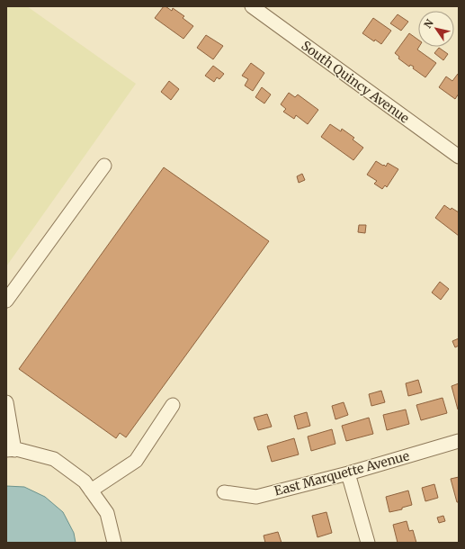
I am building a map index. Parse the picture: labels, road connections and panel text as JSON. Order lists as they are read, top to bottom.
{
  "streets": {
    "street": ["South Quincy Avenue", "East Marquette Avenue"]
  },
  "north": "top left"
}
